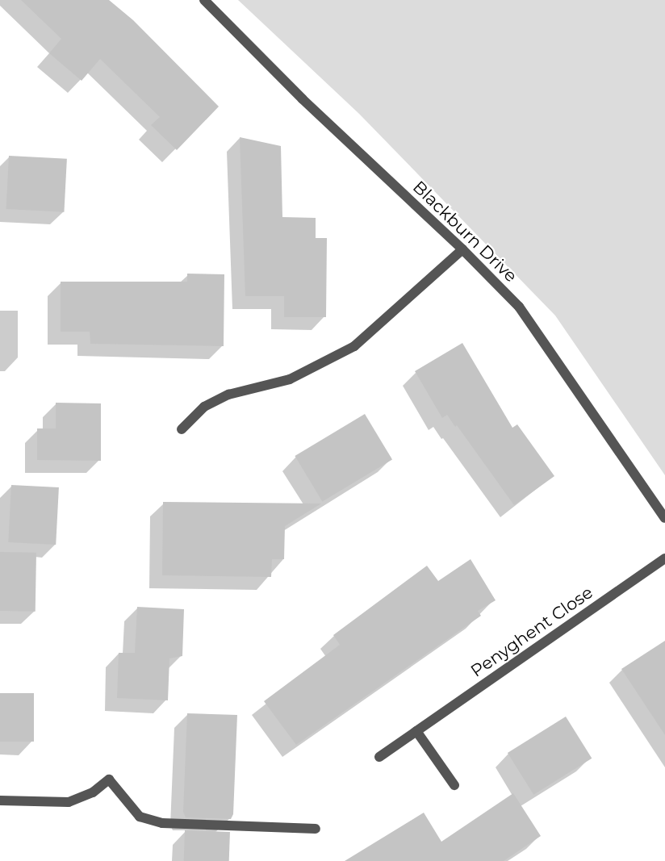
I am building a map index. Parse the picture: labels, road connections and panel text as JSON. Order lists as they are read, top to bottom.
{
  "streets": {
    "street": ["Blackburn Drive", "Penyghent Close"]
  }
}
